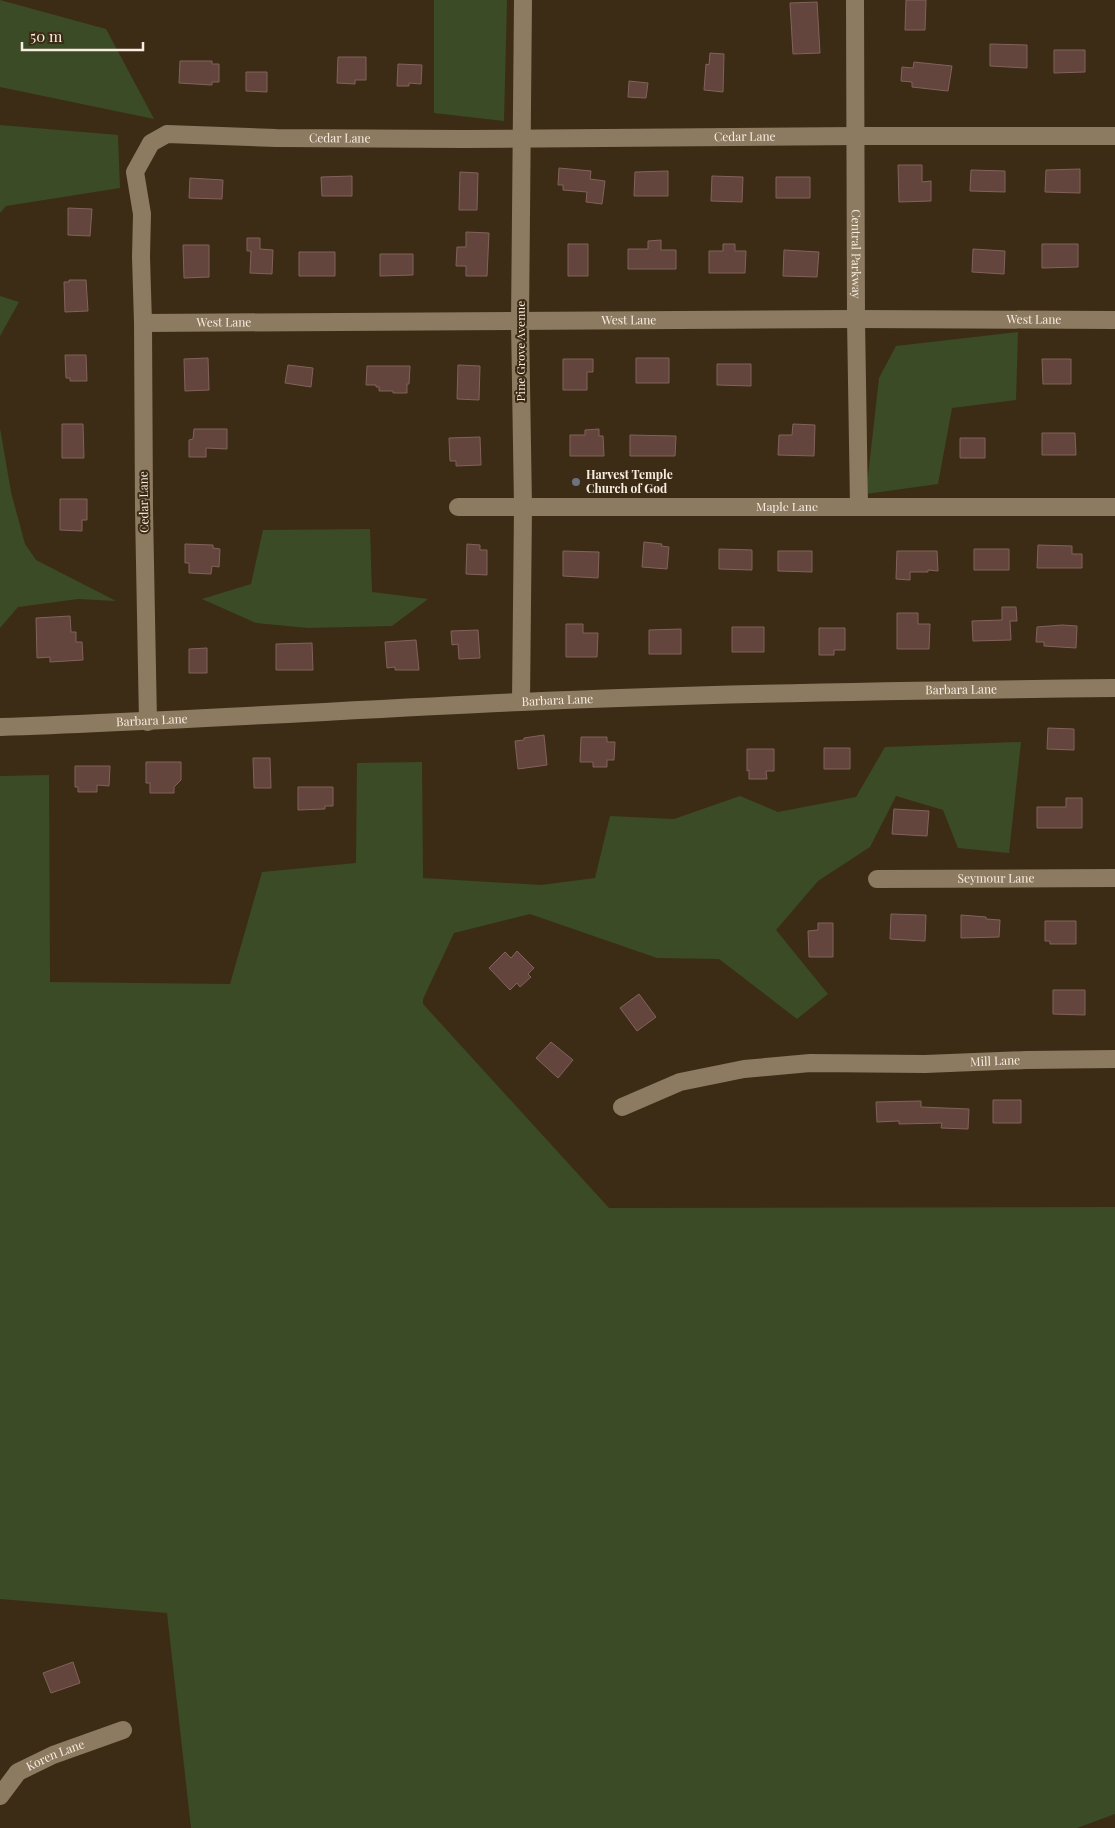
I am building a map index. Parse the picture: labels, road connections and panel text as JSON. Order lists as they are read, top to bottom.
{
  "streets": {
    "street": [
      "Cedar Lane",
      "Central Parkway",
      "West Lane",
      "Pine Grove Avenue",
      "Maple Lane",
      "Barbara Lane",
      "Seymour Lane",
      "Mill Lane",
      "Koren Lane"
    ]
  },
  "crossings": [
    ["Cedar Lane", "Central Parkway"],
    ["Cedar Lane", "West Lane"],
    ["Cedar Lane", "Pine Grove Avenue"],
    ["Cedar Lane", "Barbara Lane"],
    ["Central Parkway", "West Lane"],
    ["Central Parkway", "Maple Lane"],
    ["West Lane", "Pine Grove Avenue"],
    ["Pine Grove Avenue", "Maple Lane"],
    ["Pine Grove Avenue", "Barbara Lane"]
  ],
  "places": ["Harvest Temple Church of God"],
  "scale_bar": "50 m"
}
